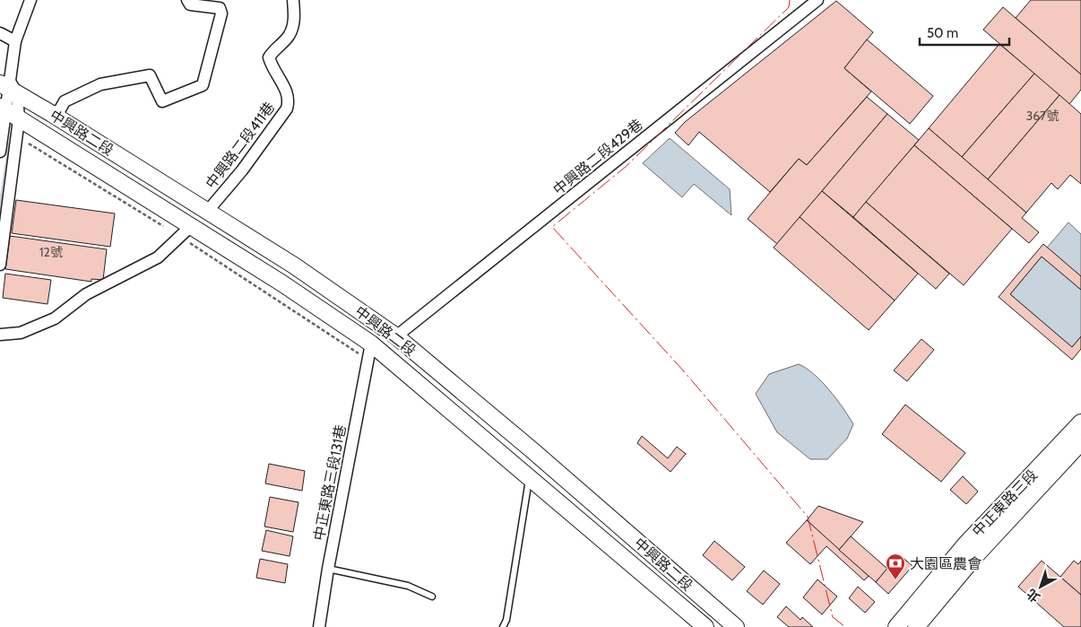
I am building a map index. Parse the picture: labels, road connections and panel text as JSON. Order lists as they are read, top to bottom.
{
  "streets": {
    "street": [
      "中興路二段",
      "中興路二段411巷",
      "中興路二段429巷",
      "中正東路三段131巷",
      "中正東路三段"
    ]
  },
  "crossings": [
    ["中興路二段", "中興路二段411巷"],
    ["中興路二段", "中興路二段429巷"],
    ["中興路二段", "中正東路三段131巷"]
  ],
  "places": {
    "bank": ["大園區農會"]
  },
  "house_numbers": ["367號", "12號"],
  "scale_bar": "50 m",
  "north": "bottom left"
}
